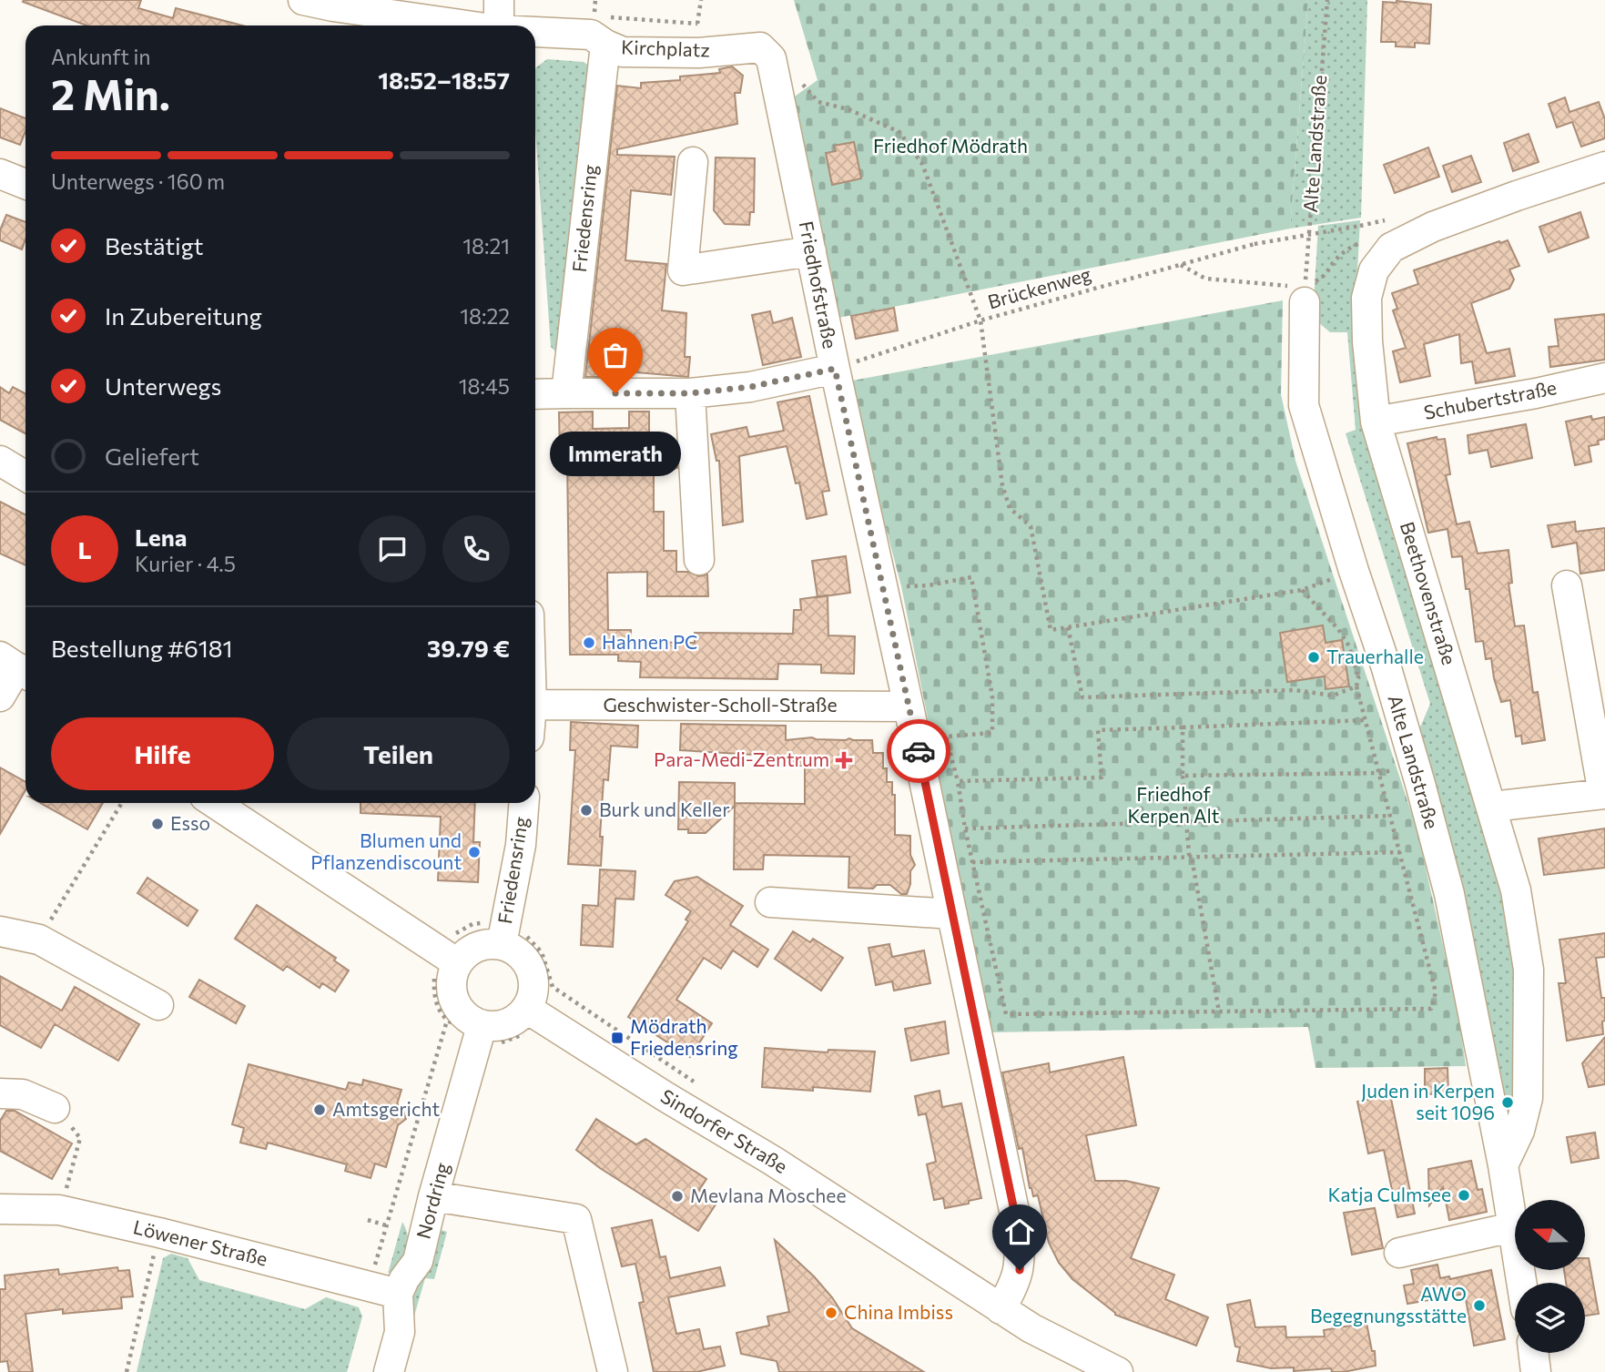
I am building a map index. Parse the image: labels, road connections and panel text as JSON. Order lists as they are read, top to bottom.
{
  "streets": {
    "street": [
      "Kirchplatz",
      "Alte Landstraße",
      "Friedensring",
      "Friedhofstraße",
      "Schubertstraße",
      "Beethovenstraße",
      "Geschwister-Scholl-Straße",
      "Sindorfer Straße",
      "Nordring",
      "Löwener Straße"
    ],
    "path": ["Brückenweg"]
  },
  "crossings": [
    ["Kirchplatz", "Friedensring"],
    ["Kirchplatz", "Friedhofstraße"],
    ["Alte Landstraße", "Beethovenstraße"],
    ["Friedensring", "Sindorfer Straße"],
    ["Friedensring", "Nordring"],
    ["Friedhofstraße", "Brückenweg"],
    ["Friedhofstraße", "Geschwister-Scholl-Straße"],
    ["Friedhofstraße", "Sindorfer Straße"],
    ["Schubertstraße", "Beethovenstraße"],
    ["Sindorfer Straße", "Nordring"],
    ["Nordring", "Löwener Straße"]
  ],
  "parks": ["Friedhof Mödrath", "Friedhof Kerpen Alt"],
  "places": {
    "other": [
      "Immerath",
      "Hahnen PC",
      "Trauerhalle",
      "Burk und Keller",
      "Esso",
      "Blumen und Pflanzendiscount",
      "Juden in Kerpen seit 1096",
      "Amtsgericht",
      "Katja Culmsee",
      "Mevlana Moschee",
      "AWO Begegnungsstätte",
      "China Imbiss"
    ],
    "health": ["Para-Medi-Zentrum"],
    "transit": ["Mödrath Friedensring"]
  },
  "north": "left",
  "page": {
    "heading": ["2 Min.", "Ankunft in", "18:52–18:57"],
    "panel": [
      "Lena",
      "Kurier · 4.5",
      "Bestellung #6181",
      "39.79 €"
    ],
    "bar": "Unterwegs · 160 m",
    "list": [
      ["Bestätigt", "18:21"],
      ["In Zubereitung", "18:22"],
      ["Unterwegs", "18:45"],
      "Geliefert"
    ],
    "bubble": "Immerath",
    "round": "L",
    "buttons": ["Hilfe", "Teilen"]
  }
}
